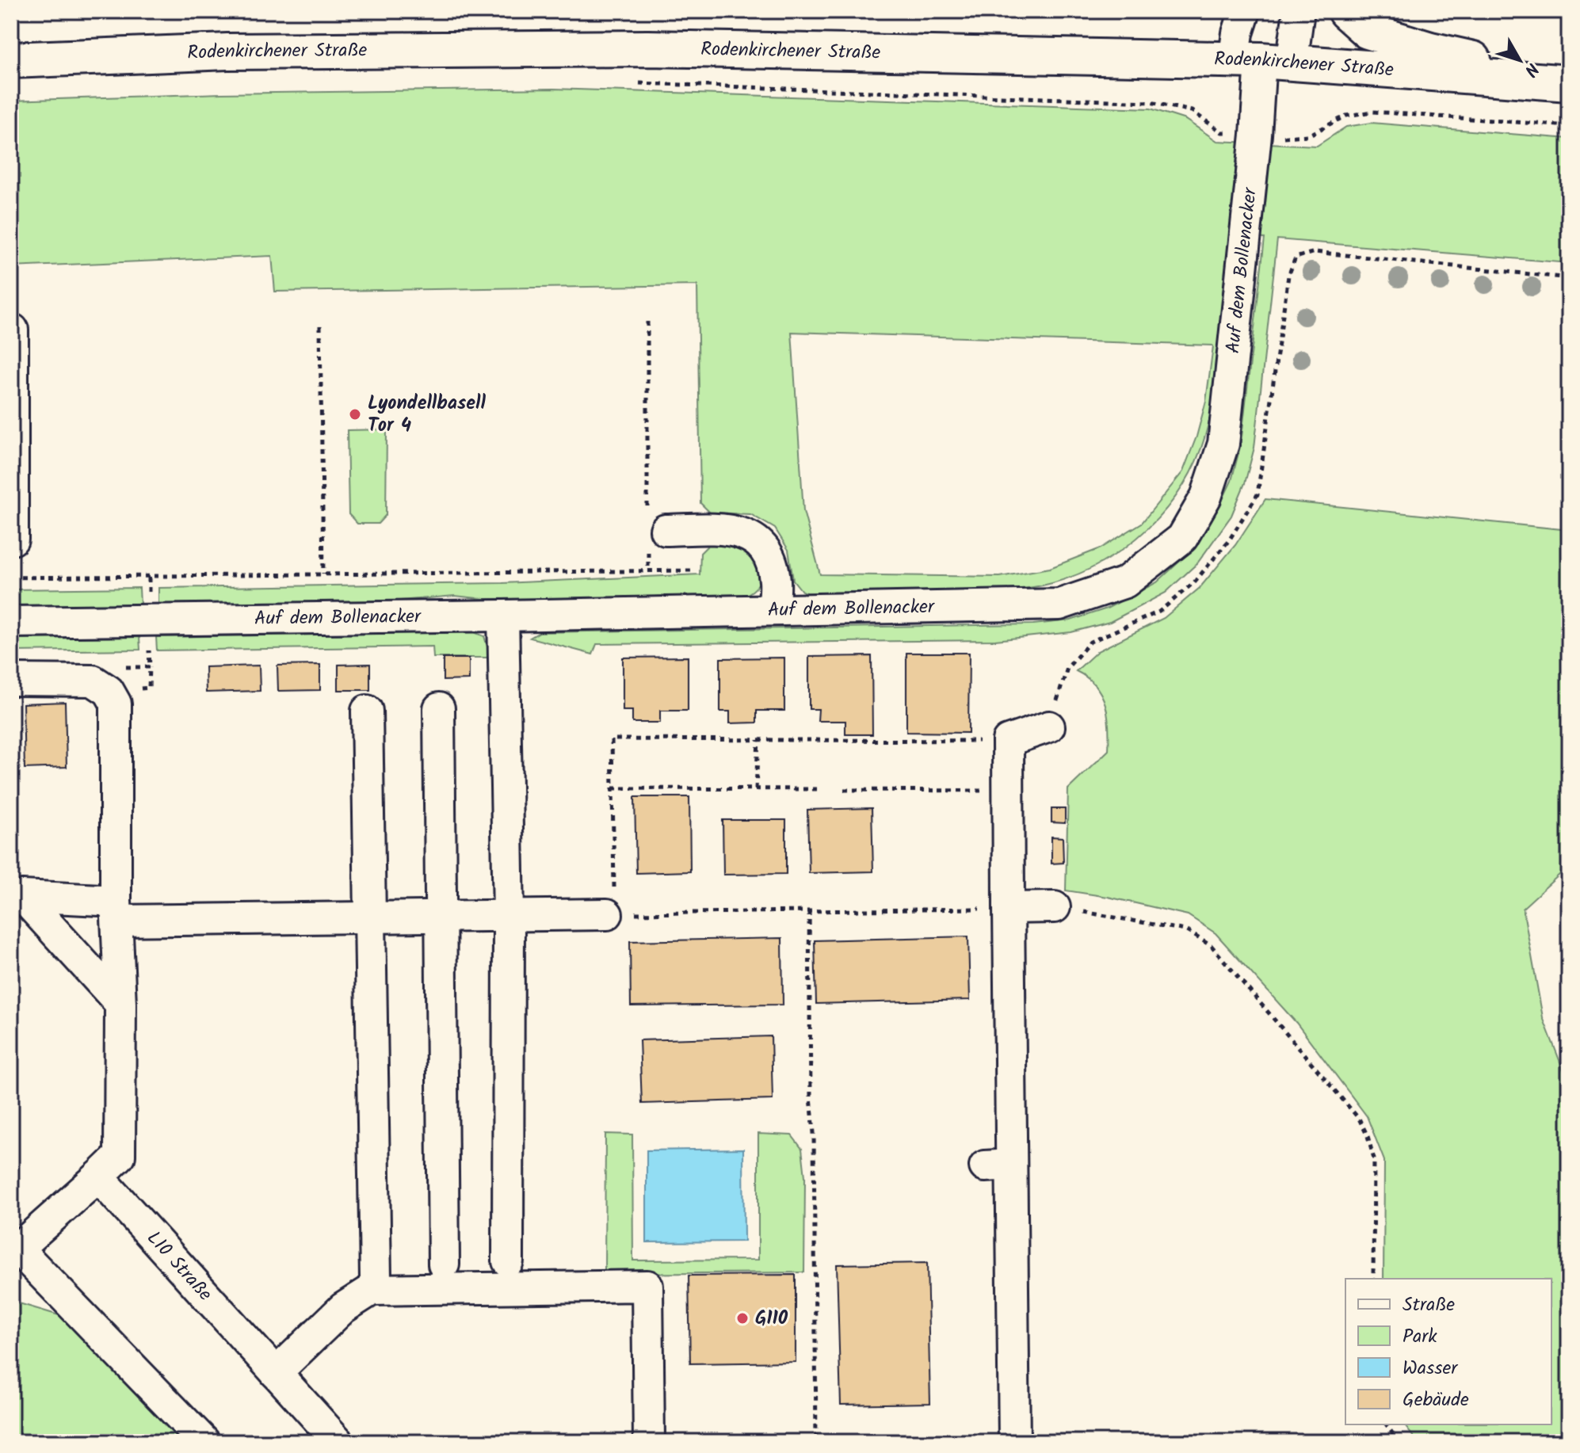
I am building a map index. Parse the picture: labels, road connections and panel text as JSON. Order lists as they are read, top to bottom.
{
  "streets": {
    "main road": ["Rodenkirchener Straße"],
    "street": ["Auf dem Bollenacker", "L10 Straße"]
  },
  "crossings": [
    ["Rodenkirchener Straße", "Auf dem Bollenacker"]
  ],
  "places": ["Lyondellbasell Tor 4", "G110"],
  "legend": [
    "Straße",
    "Park",
    "Wasser",
    "Gebäude"
  ],
  "north": "bottom right"
}
